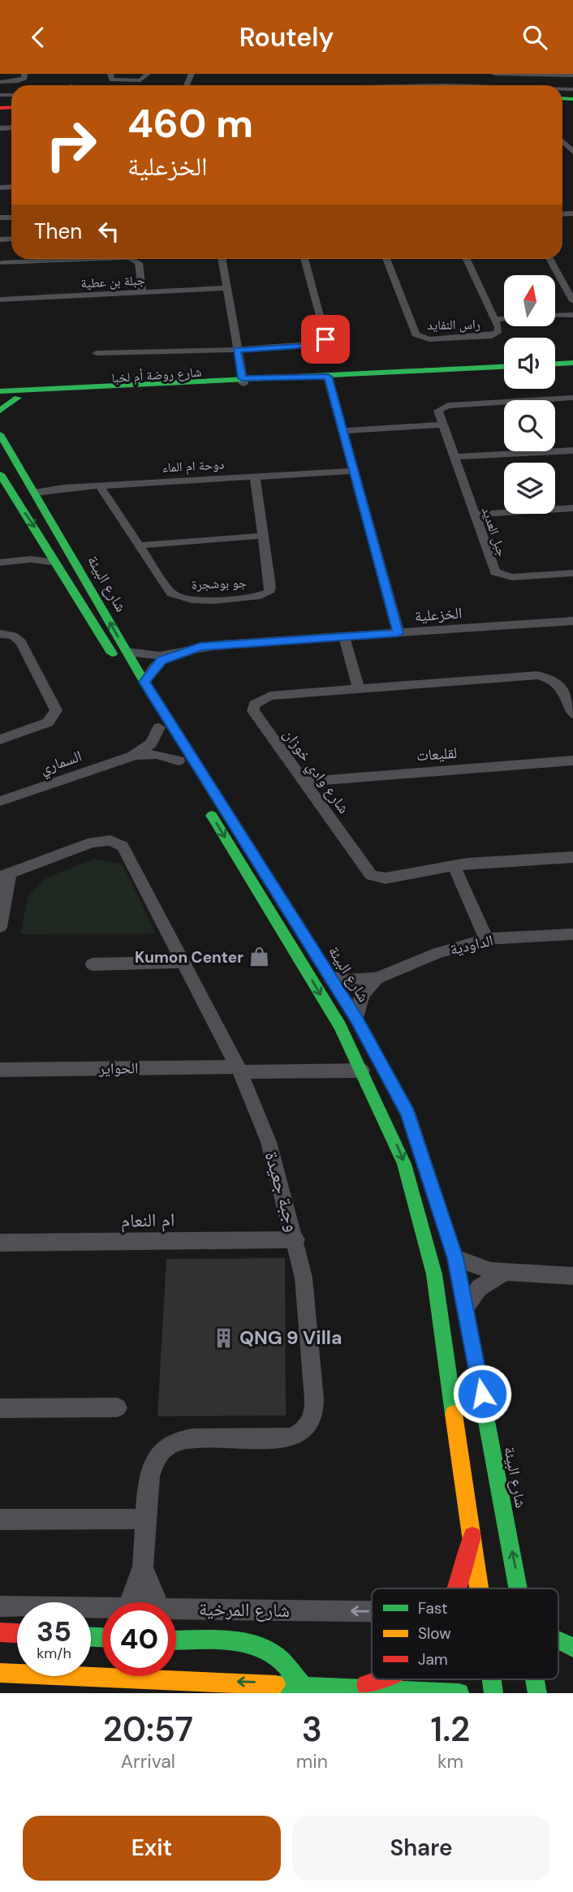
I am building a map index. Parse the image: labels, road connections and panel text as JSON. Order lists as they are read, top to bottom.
{
  "streets": {
    "main road": ["شارع روضة أم لخبا", "شارع البيئة"],
    "street": [
      "جبلة بن عطية",
      "راس النفايد",
      "دوحة ام الماء",
      "جبل العديد",
      "جو بوشجرة",
      "الخزعلية",
      "لقليعات",
      "السماري",
      "شارع وادي خوزان",
      "الداودية",
      "الحواير",
      "وجبة جعيدة",
      "ام النعام",
      "شارع المرخية"
    ]
  },
  "crossings": [
    ["دوحة ام الماء", "شارع البيئة"],
    ["دوحة ام الماء", "جو بوشجرة"],
    ["شارع البيئة", "الخزعلية"],
    ["شارع البيئة", "السماري"],
    ["شارع البيئة", "الداودية"],
    ["شارع البيئة", "الحواير"],
    ["لقليعات", "شارع وادي خوزان"],
    ["الحواير", "وجبة جعيدة"],
    ["وجبة جعيدة", "ام النعام"]
  ],
  "one_way": ["شارع المرخية"],
  "places": {
    "shop": ["Kumon Center"],
    "building": ["QNG 9 Villa"]
  },
  "legend": ["Fast", "Slow", "Jam"],
  "north": "top",
  "page": {
    "header": "Routely",
    "turn": ["460 m", "الخزعلية"],
    "then": "Then",
    "speed": "35 km/h",
    "limit": "40",
    "eta": [
      "20:57",
      "Arrival",
      "3",
      "min",
      "1.2",
      "km"
    ],
    "buttons": ["Exit", "Share"]
  }
}
